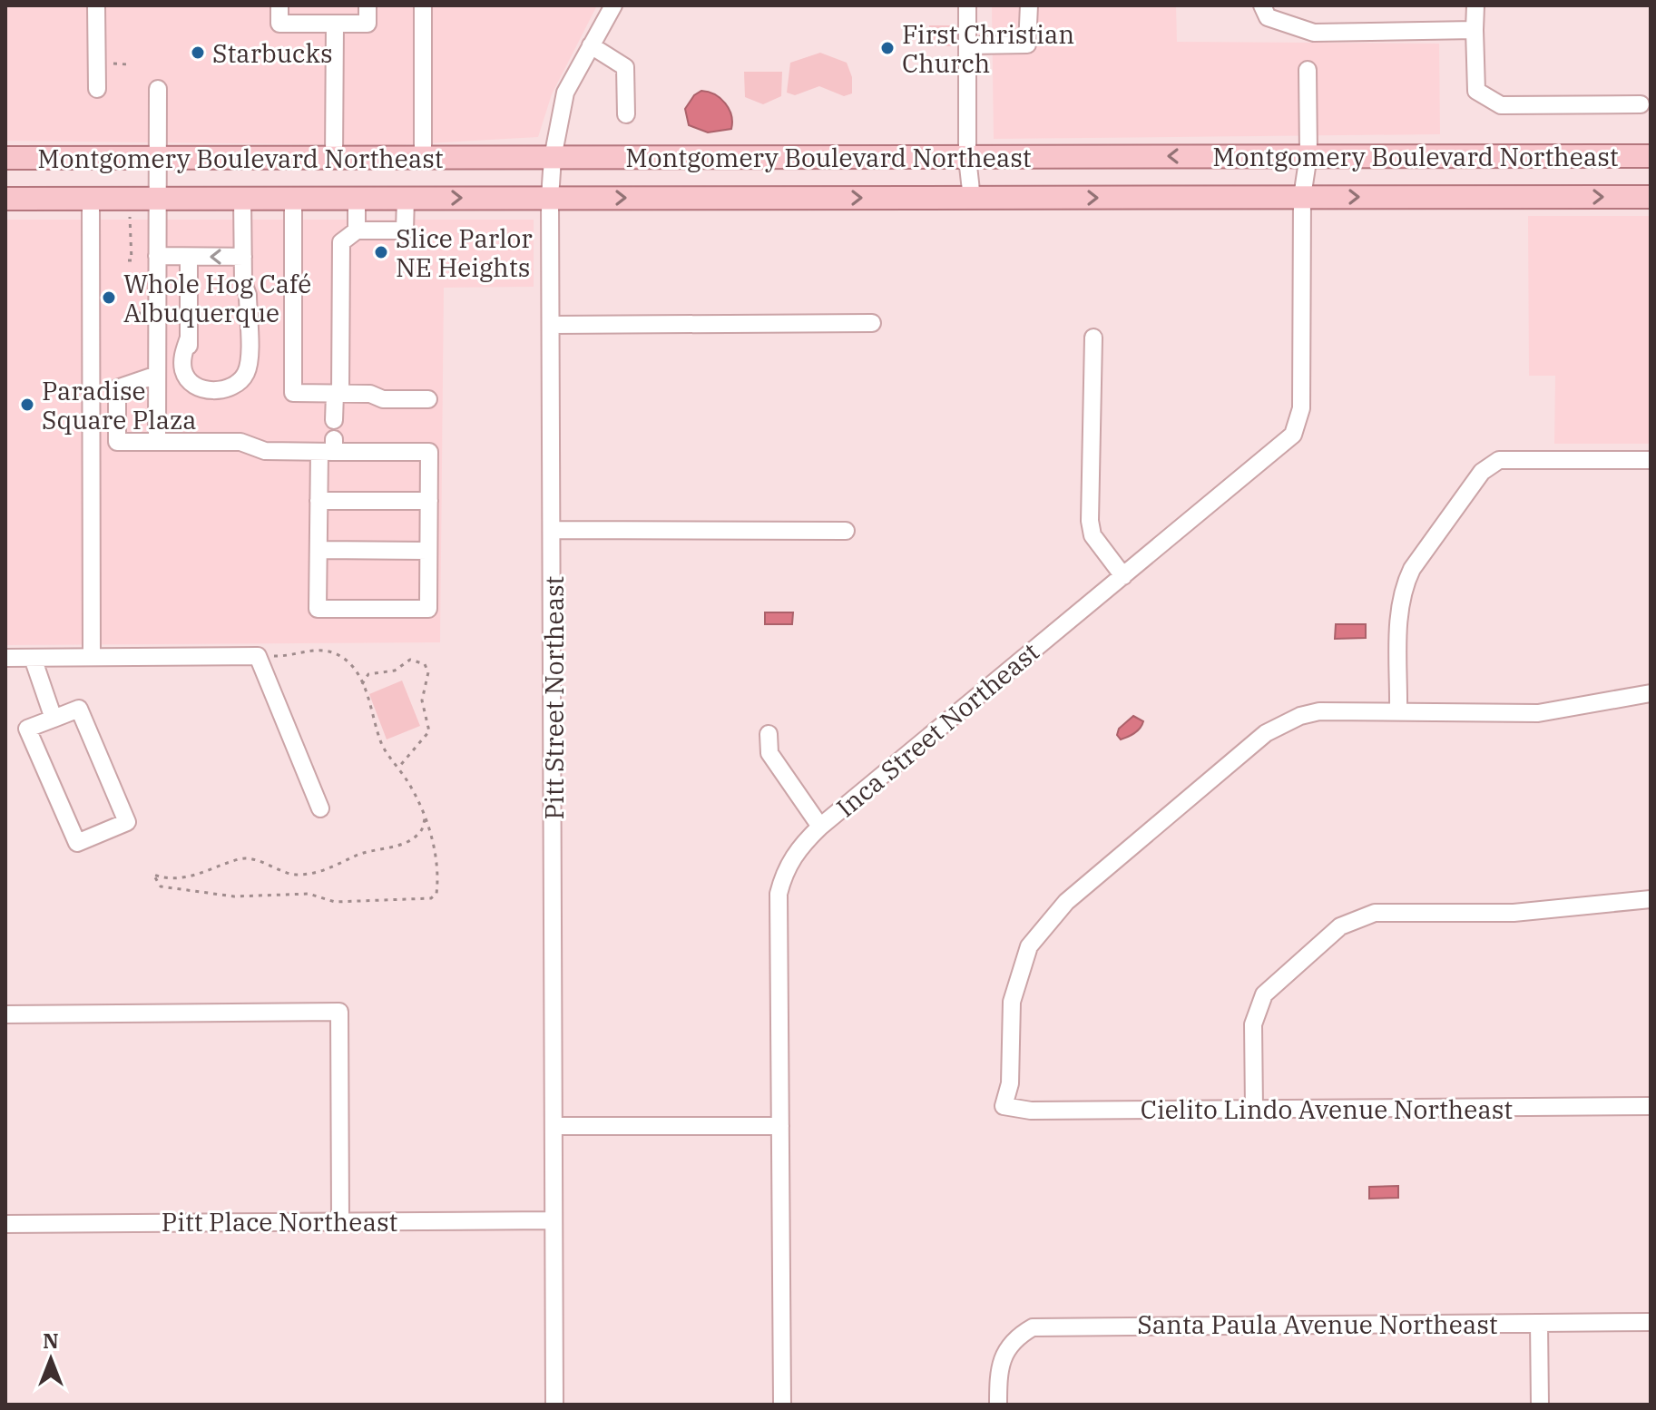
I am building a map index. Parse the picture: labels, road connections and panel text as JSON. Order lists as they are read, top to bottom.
{
  "streets": {
    "main road": ["Montgomery Boulevard Northeast"],
    "street": [
      "Pitt Street Northeast",
      "Inca Street Northeast",
      "Cielito Lindo Avenue Northeast",
      "Pitt Place Northeast",
      "Santa Paula Avenue Northeast"
    ]
  },
  "crossings": [
    ["Montgomery Boulevard Northeast", "Pitt Street Northeast"],
    ["Montgomery Boulevard Northeast", "Inca Street Northeast"],
    ["Pitt Street Northeast", "Pitt Place Northeast"]
  ],
  "places": [
    "First Christian Church",
    "Starbucks",
    "Slice Parlor NE Heights",
    "Whole Hog Café Albuquerque",
    "Paradise Square Plaza"
  ],
  "north": "top"
}
